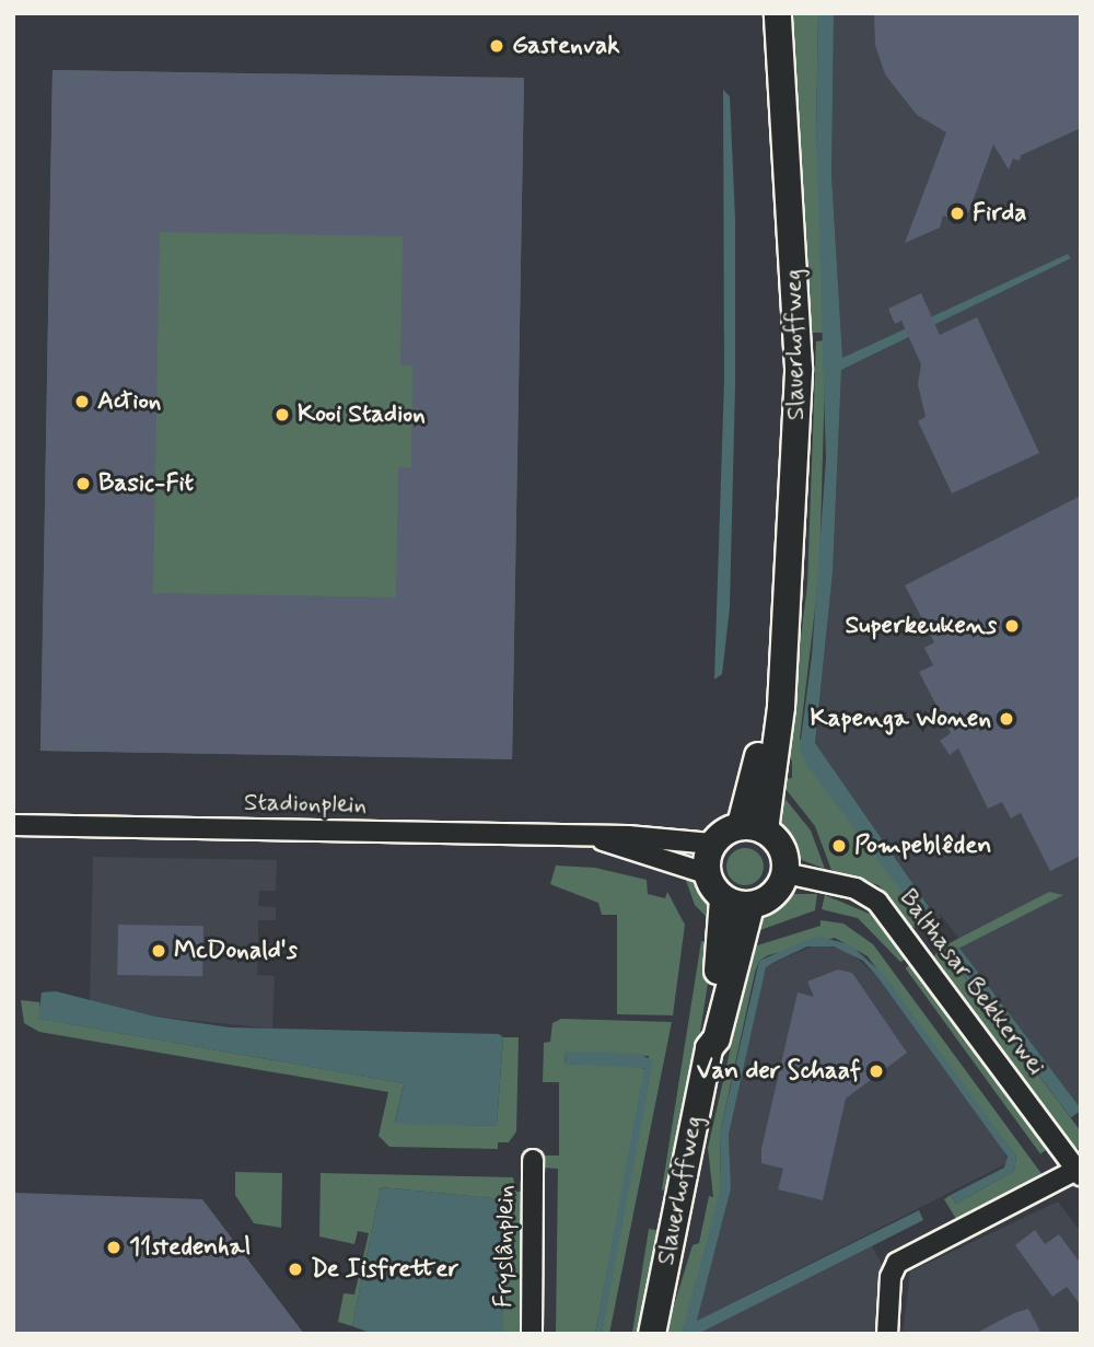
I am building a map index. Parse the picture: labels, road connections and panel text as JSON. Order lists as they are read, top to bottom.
{
  "streets": {
    "main road": ["Slauerhoffweg"],
    "street": ["Stadionplein", "Balthasar Bekkerwei", "Fryslânplein"]
  },
  "crossings": [
    ["Slauerhoffweg", "Stadionplein"],
    ["Slauerhoffweg", "Balthasar Bekkerwei"],
    ["Stadionplein", "Balthasar Bekkerwei"]
  ],
  "places": [
    "Gastenvak",
    "Firda",
    "Action",
    "Kooi Stadion",
    "Basic-Fit",
    "Superkeukens",
    "Kapenga Wonen",
    "Pompeblêden",
    "McDonald's",
    "Van der Schaaf",
    "11stedenhal",
    "De Iisfretter"
  ]
}
